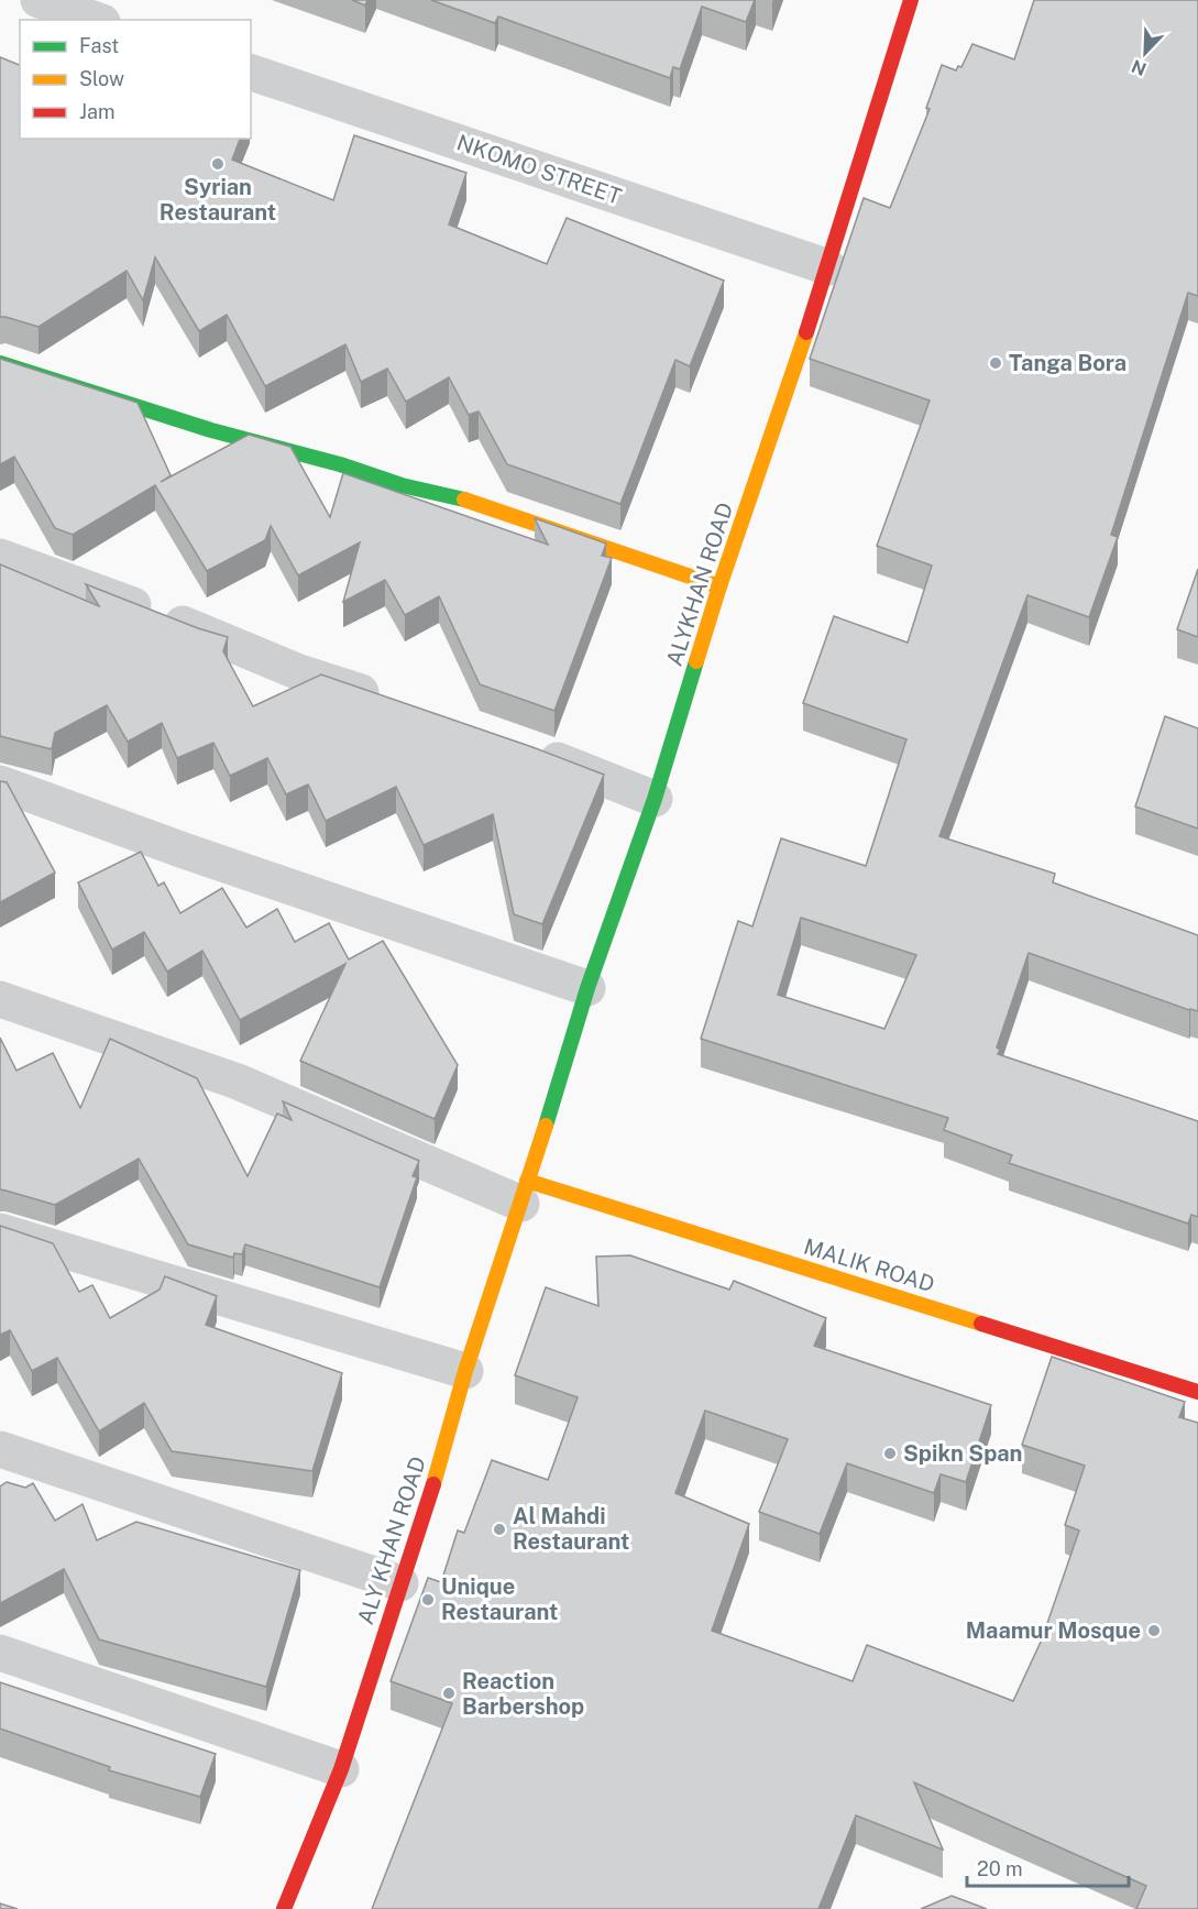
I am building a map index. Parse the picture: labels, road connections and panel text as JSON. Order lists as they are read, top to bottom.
{
  "streets": {
    "street": [
      "NKOMO STREET",
      "ALYKHAN ROAD",
      "MALIK ROAD",
      "ALY KHAN ROAD"
    ]
  },
  "crossings": [
    ["NKOMO STREET", "ALYKHAN ROAD"],
    ["ALYKHAN ROAD", "MALIK ROAD"],
    ["ALYKHAN ROAD", "ALY KHAN ROAD"],
    ["MALIK ROAD", "ALY KHAN ROAD"]
  ],
  "places": [
    "Syrian Restaurant",
    "Tanga Bora",
    "Spikn Span",
    "Al Mahdi Restaurant",
    "Unique Restaurant",
    "Maamur Mosque",
    "Reaction Barbershop"
  ],
  "legend": ["Fast", "Slow", "Jam"],
  "scale_bar": "20 m",
  "north": "bottom left"
}
